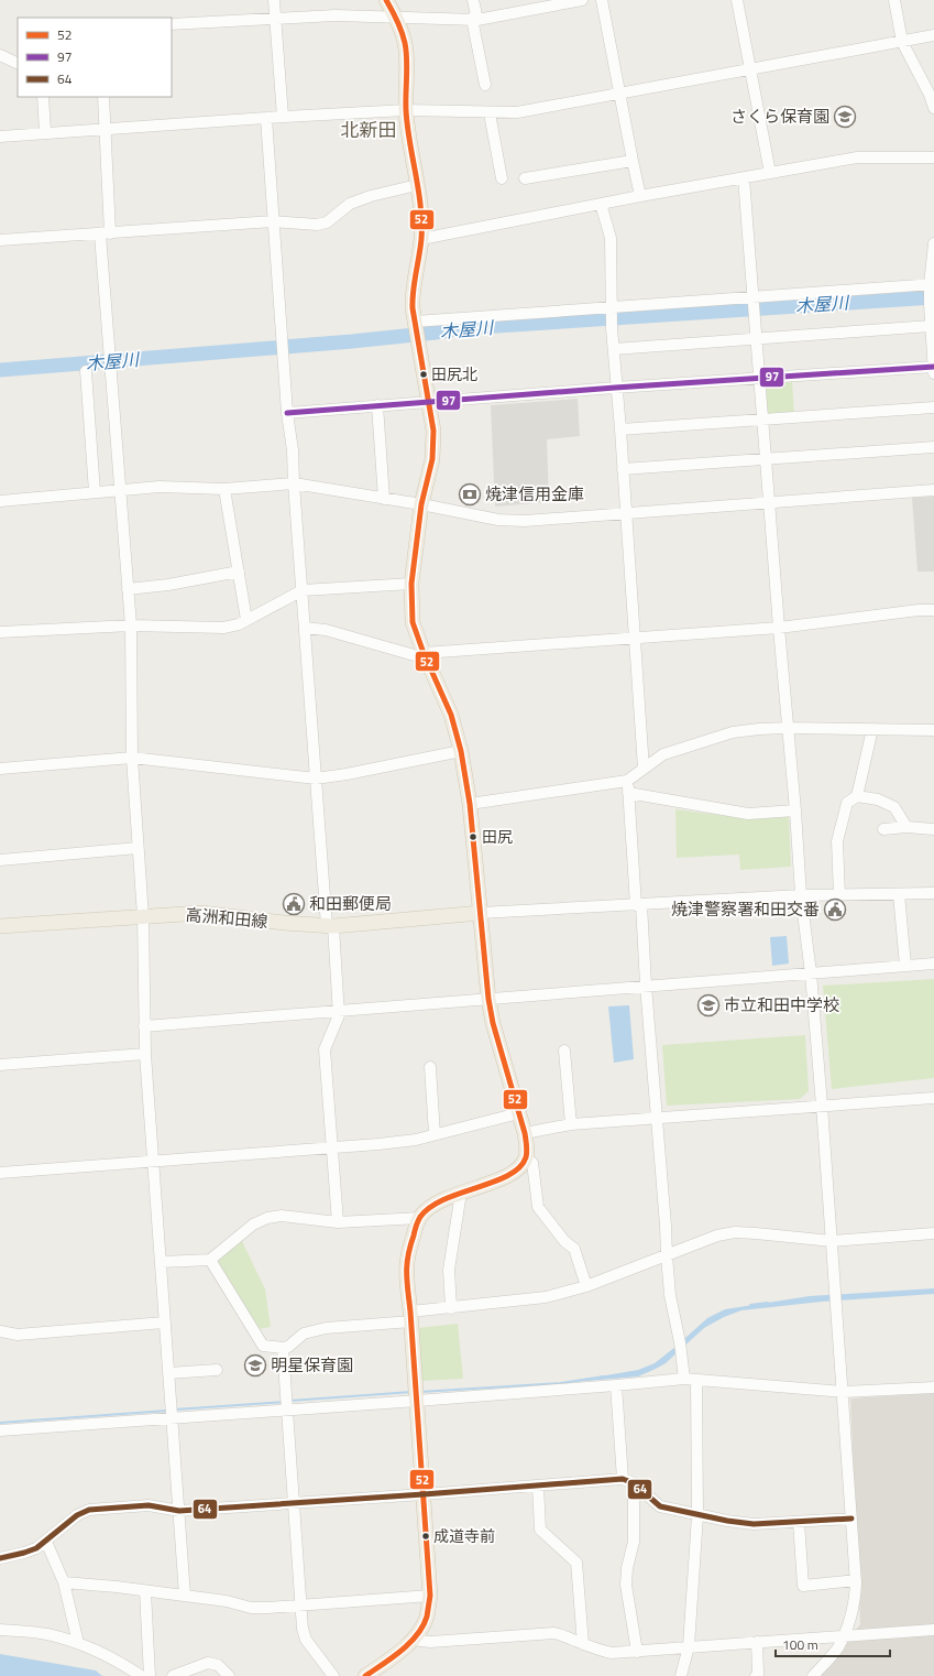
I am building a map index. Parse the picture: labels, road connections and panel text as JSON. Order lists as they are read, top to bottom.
{
  "streets": {
    "main road": ["高洲和田線"]
  },
  "districts": ["北新田"],
  "water": ["木屋川"],
  "places": {
    "school or university": ["さくら保育園", "市立和田中学校", "明星保育園"],
    "other": ["田尻北", "田尻", "成道寺前"],
    "bank": ["焼津信用金庫"],
    "public building": ["和田郵便局", "焼津警察署和田交番"]
  },
  "lines": ["transit line 52", "transit line 97", "transit line 64"],
  "legend": ["52", "97", "64"],
  "scale_bar": "100 m"
}
